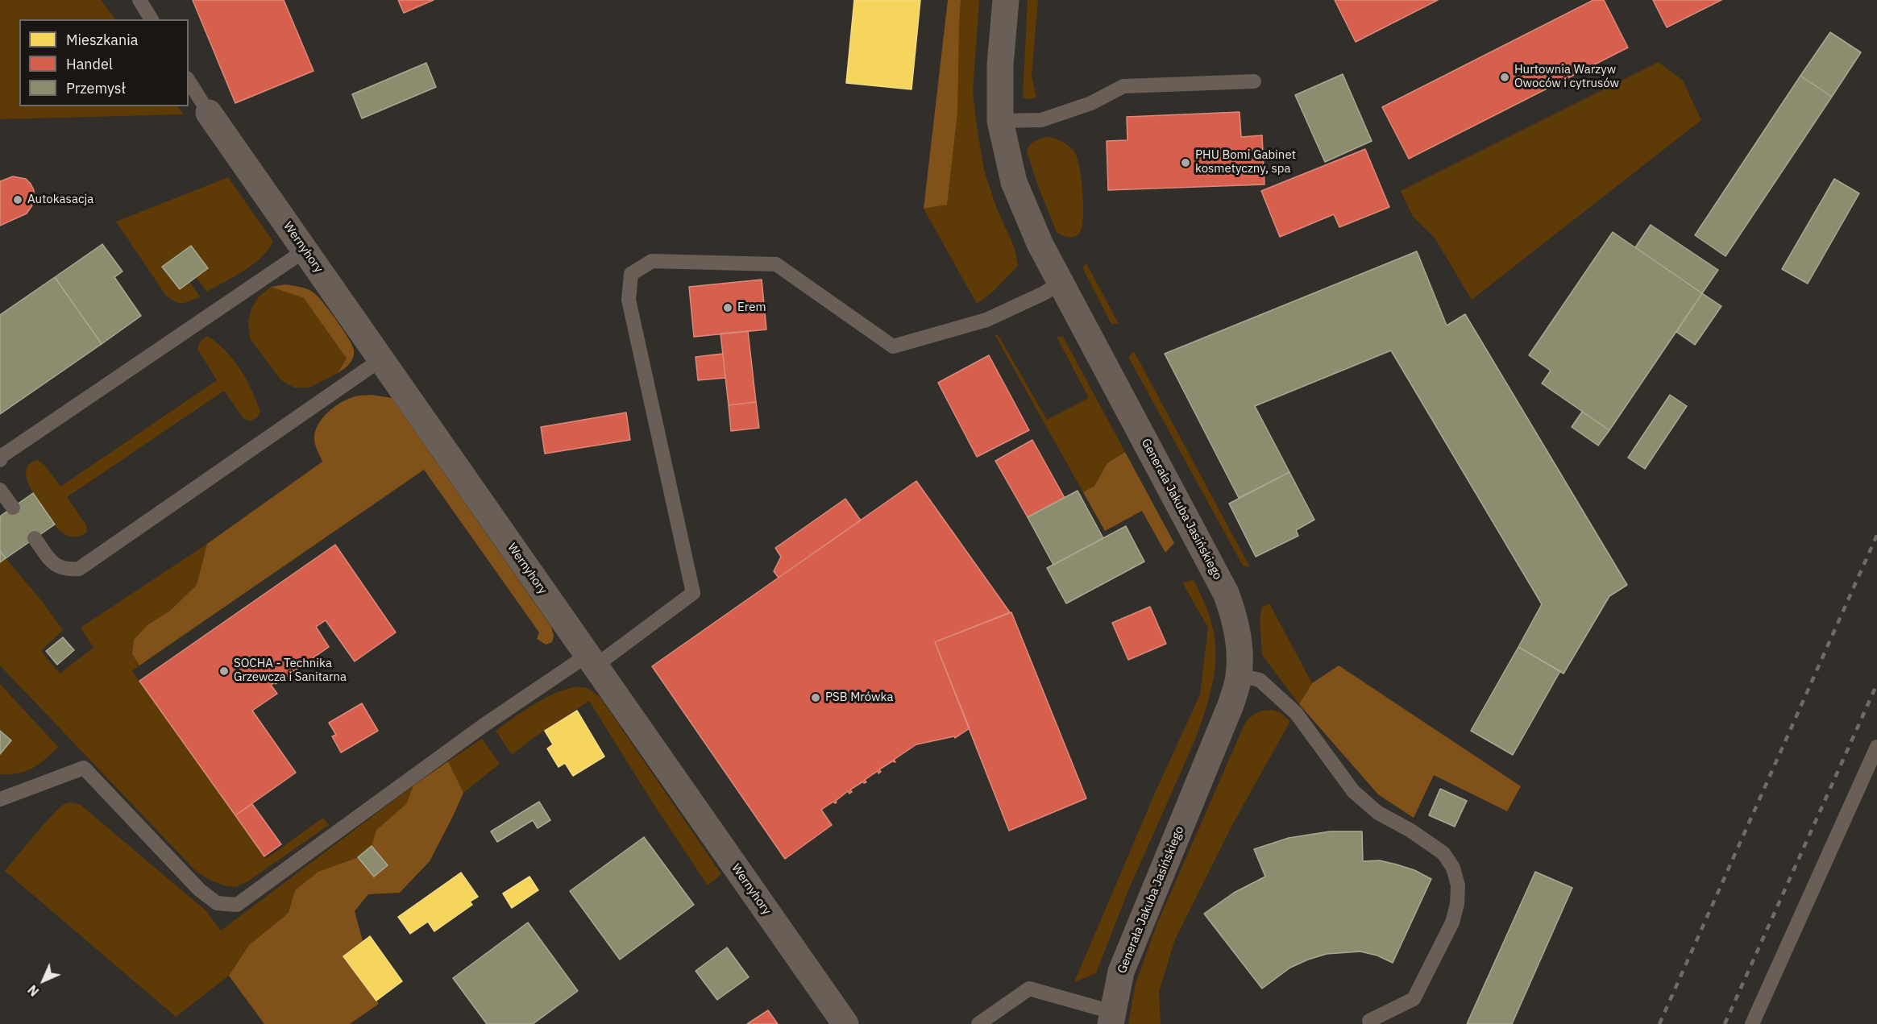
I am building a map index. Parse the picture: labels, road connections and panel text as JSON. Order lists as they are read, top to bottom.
{
  "streets": {
    "street": ["Wernyhory", "Generała Jakuba Jasińskiego"]
  },
  "places": [
    "Hurtownia Warzyw Owoców i cytrusów",
    "PHU Bomi Gabinet kosmetyczny, spa",
    "Autokasacja",
    "Erem",
    "SOCHA - Technika Grzewcza i Sanitarna",
    "PSB Mrówka"
  ],
  "legend": ["Mieszkania", "Handel", "Przemysł"],
  "north": "bottom left"
}
